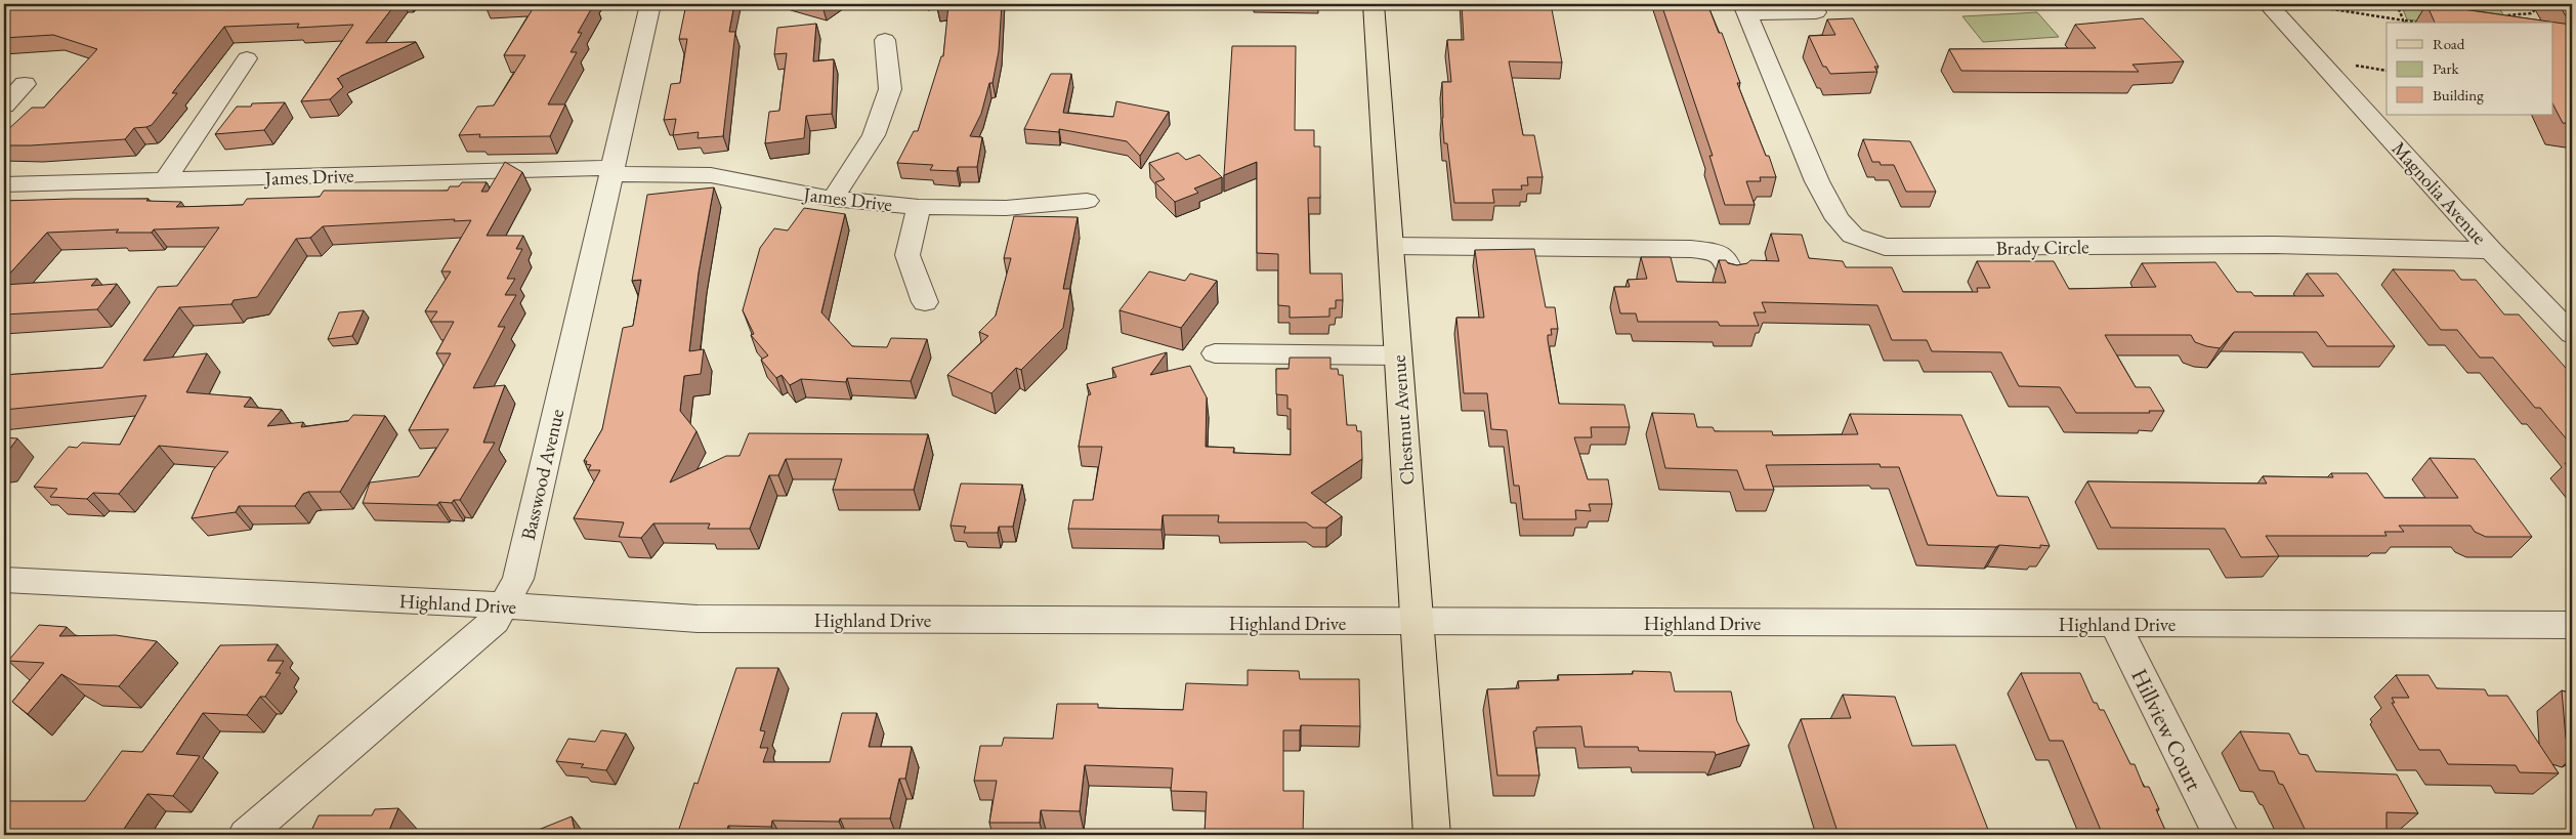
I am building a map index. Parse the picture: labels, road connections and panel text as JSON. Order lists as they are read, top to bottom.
{
  "streets": {
    "main road": ["Chestnut Avenue"],
    "street": [
      "James Drive",
      "Magnolia Avenue",
      "Brady Circle",
      "Basswood Avenue",
      "Highland Drive",
      "Hillview Court"
    ]
  },
  "crossings": [
    ["James Drive", "Basswood Avenue"],
    ["Magnolia Avenue", "Brady Circle"],
    ["Chestnut Avenue", "Highland Drive"],
    ["Basswood Avenue", "Highland Drive"],
    ["Highland Drive", "Hillview Court"]
  ],
  "legend": ["Road", "Park", "Building"]
}
